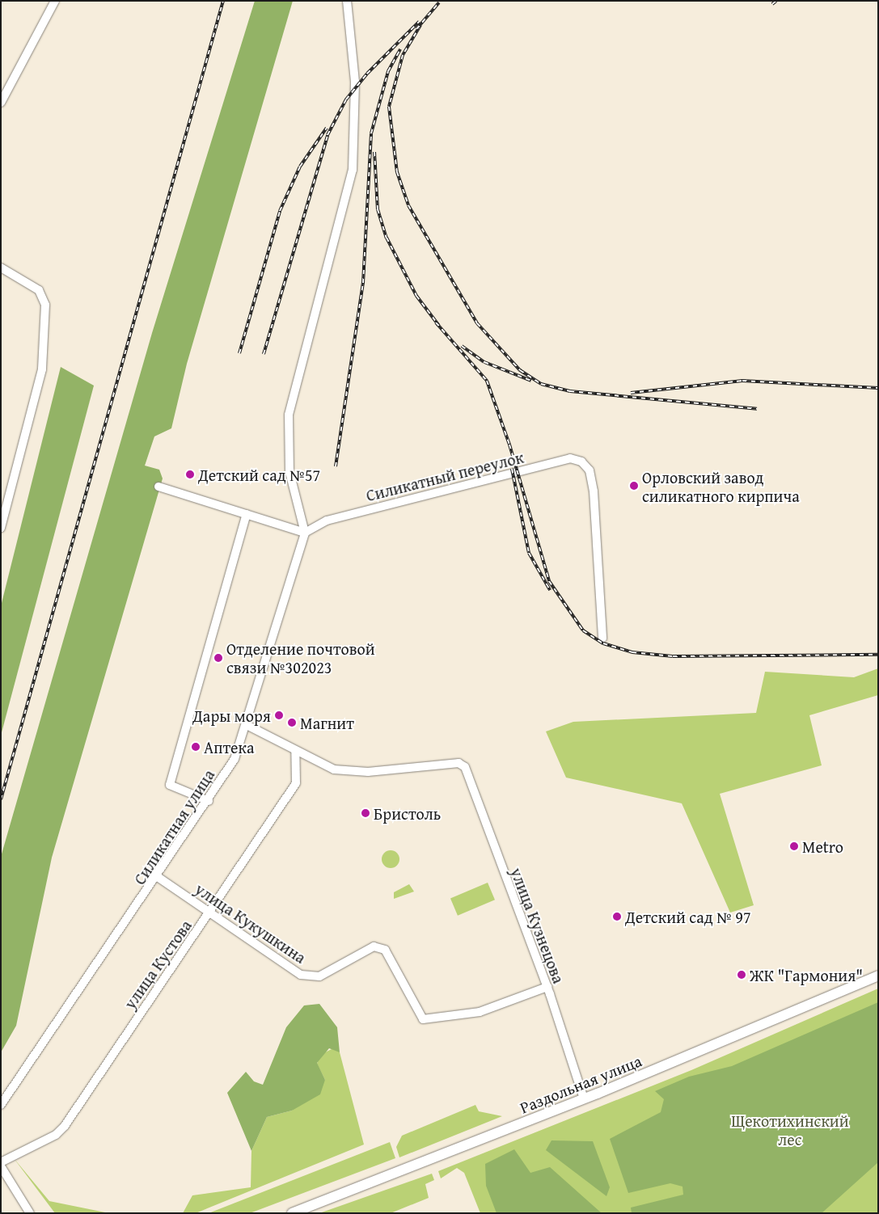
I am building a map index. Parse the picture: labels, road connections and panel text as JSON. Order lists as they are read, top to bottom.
{
  "streets": {
    "main road": ["Раздольная улица"],
    "street": [
      "Силикатный переулок",
      "Силикатная улица",
      "улица Кукушкина",
      "улица Кузнецова",
      "улица Кустова"
    ]
  },
  "crossings": [
    ["Силикатный переулок", "Силикатная улица"],
    ["Силикатная улица", "улица Кукушкина"],
    ["улица Кукушкина", "улица Кузнецова"],
    ["улица Кукушкина", "улица Кустова"],
    ["улица Кузнецова", "улица Кустова"],
    ["улица Кузнецова", "Раздольная улица"]
  ],
  "parks": ["Щекотихинский лес"],
  "places": [
    "Детский сад №57",
    "Орловский завод силикатного кирпича",
    "Отделение почтовой связи №302023",
    "Дары моря",
    "Магнит",
    "Аптека",
    "Бристоль",
    "Metro",
    "Детский сад № 97",
    "ЖК \"Гармония\""
  ]
}
